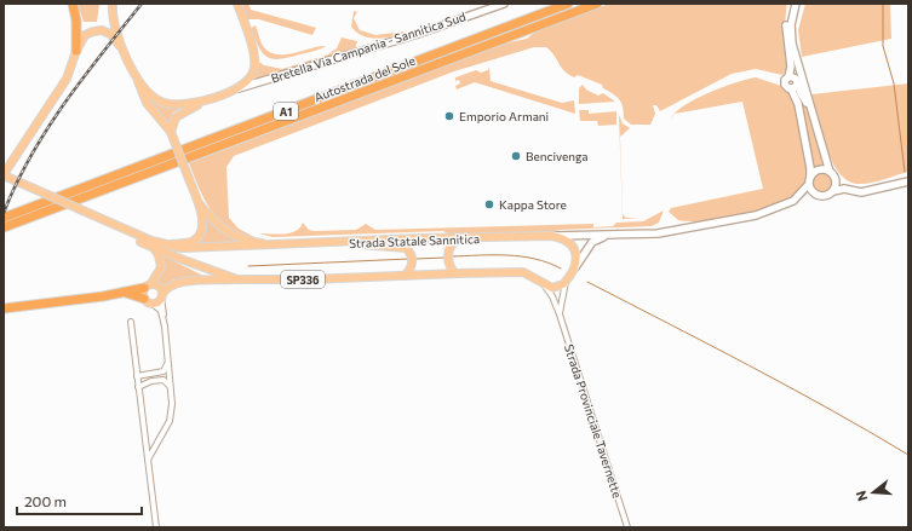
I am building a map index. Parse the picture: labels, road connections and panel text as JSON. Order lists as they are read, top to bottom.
{
  "streets": {
    "highway": ["Autostrada del Sole", "A1"],
    "main road": ["Strada Statale Sannitica", "SP336"],
    "street": ["Bretella Via Campania - Sannitica Sud", "Strada Provinciale Tavernette"]
  },
  "crossings": [
    ["Strada Statale Sannitica", "Strada Provinciale Tavernette"]
  ],
  "places": ["Emporio Armani", "Bencivenga", "Kappa Store"],
  "scale_bar": "200 m",
  "north": "left"
}
